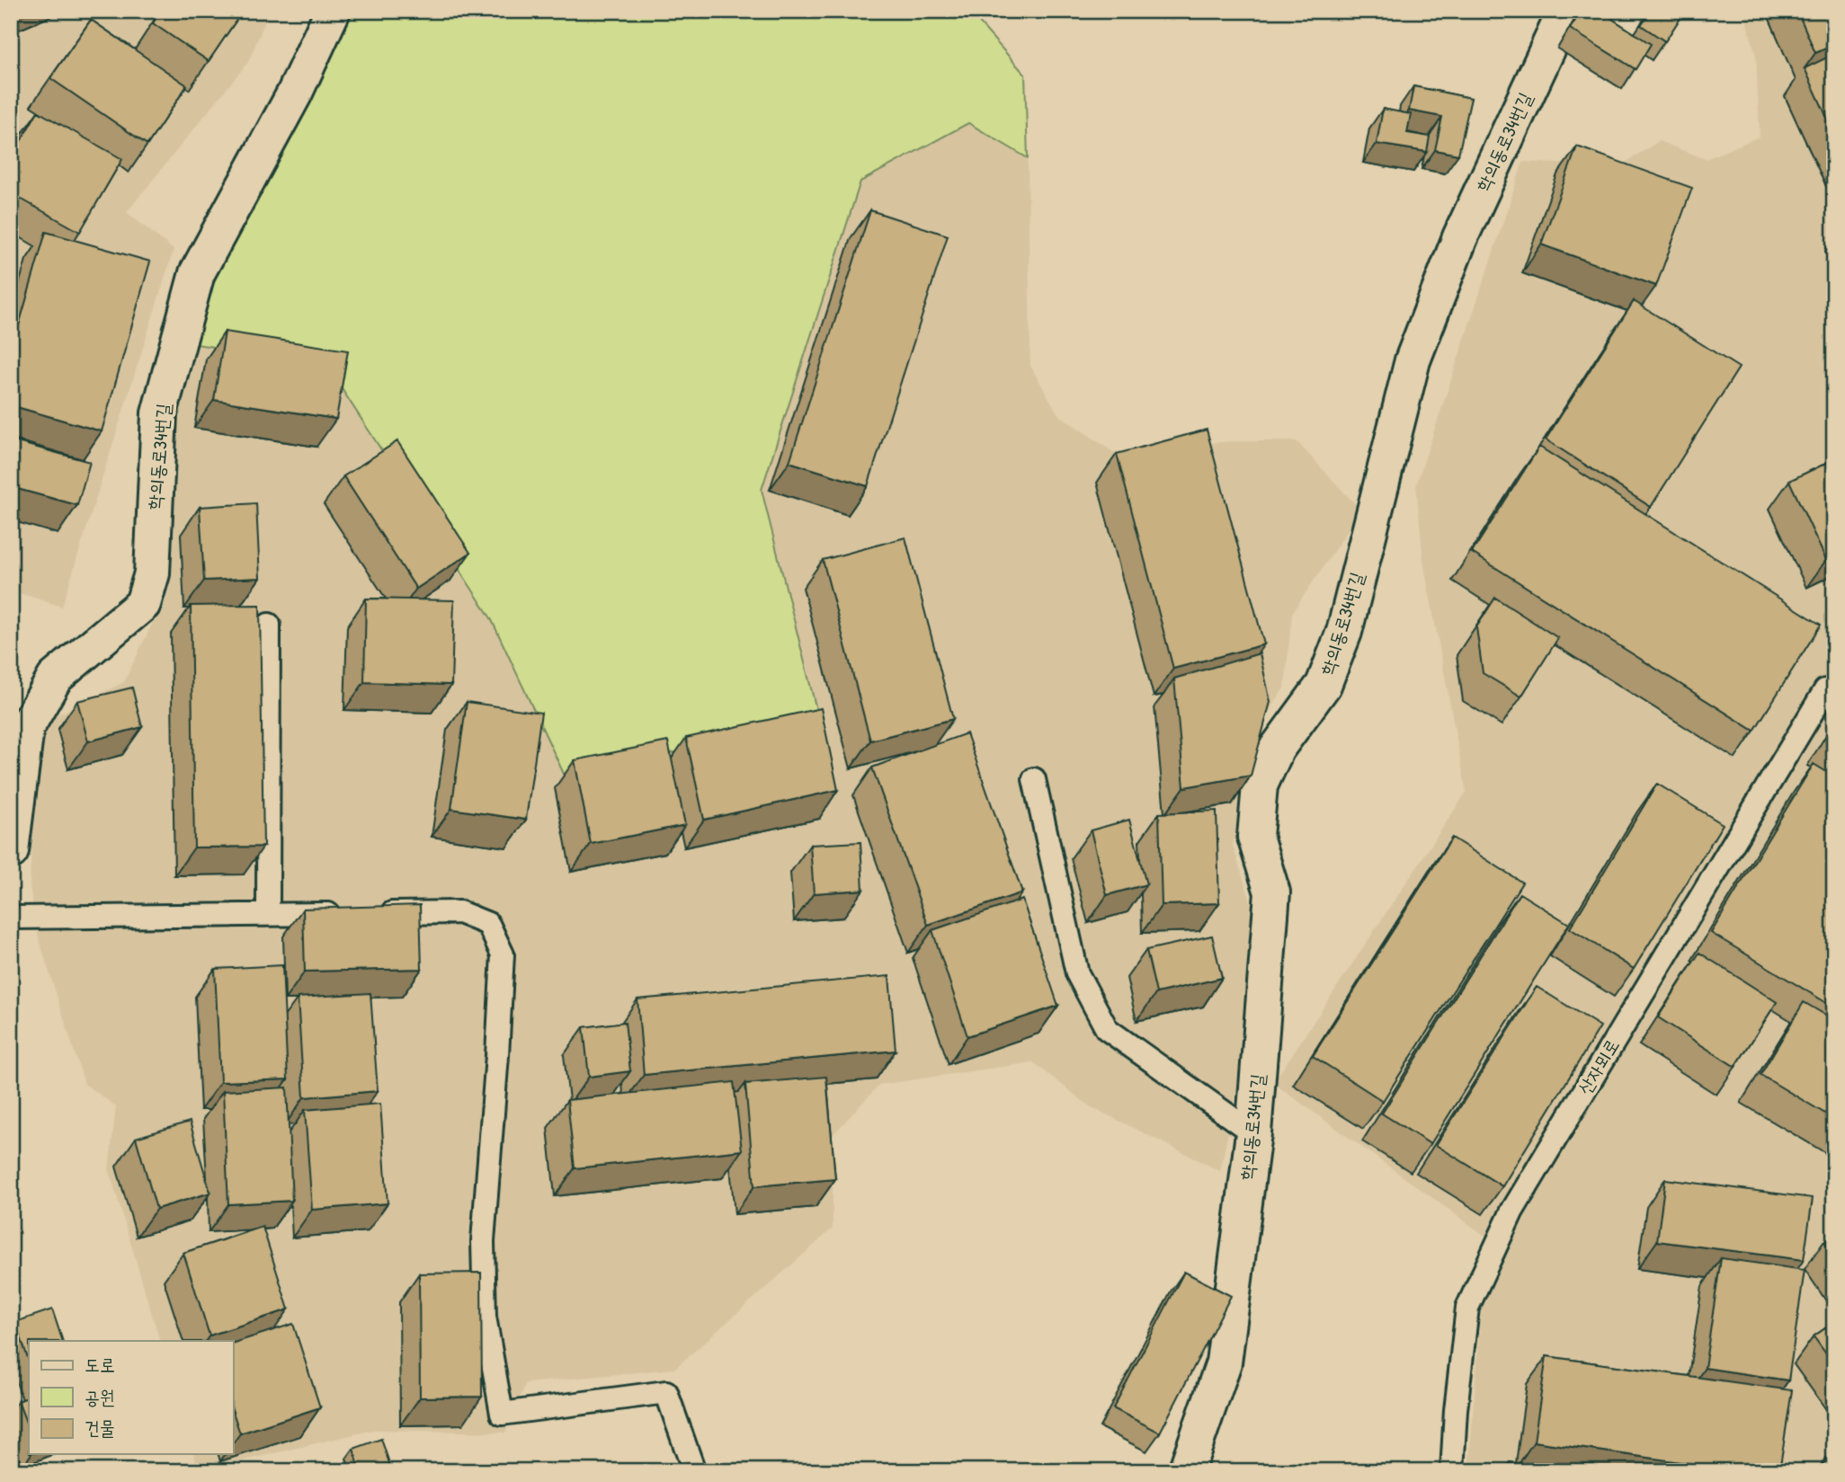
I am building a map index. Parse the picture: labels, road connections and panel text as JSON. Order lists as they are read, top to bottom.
{
  "streets": {
    "street": ["학의동로34번길"],
    "lane": ["산자뫼로"]
  },
  "legend": ["도로", "공원", "건물"]
}
